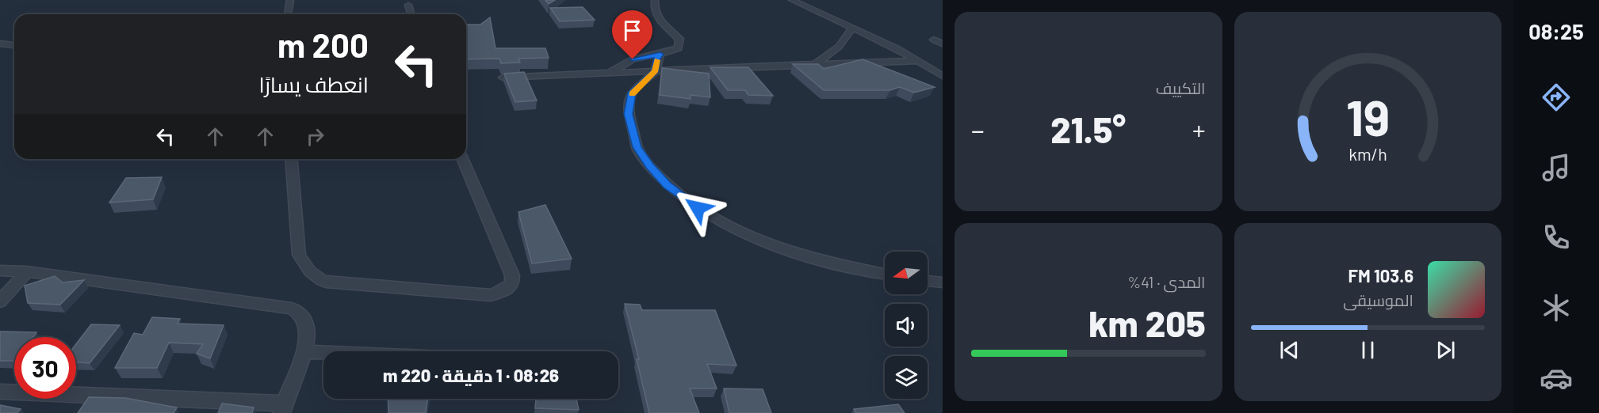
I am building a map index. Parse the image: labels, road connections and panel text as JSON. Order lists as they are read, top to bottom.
{
  "north": "left",
  "page": {
    "tabs": "08:25",
    "tile": [
      "التكييف",
      ["المدى · 41%", "205 km"]
    ],
    "turn": ["200 m", "انعطف يسارًا"],
    "heat": ["−", "21.5°", "+"],
    "song": ["103.6 FM", "الموسيقى"],
    "limit": "30",
    "trip": "08:26 · 1 دقيقة · 220 m",
    "gauge": ["19", "km/h"]
  }
}
